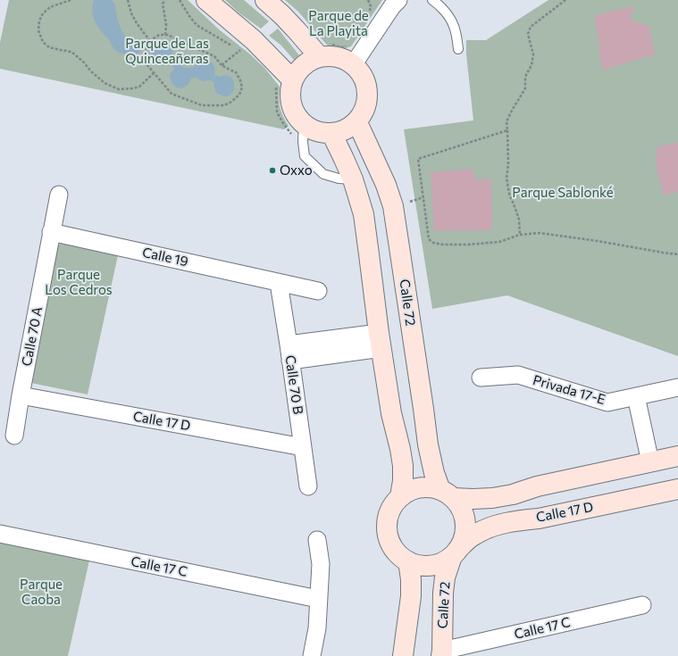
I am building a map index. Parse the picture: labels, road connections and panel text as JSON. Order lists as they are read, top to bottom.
{
  "streets": {
    "main road": ["Calle 72", "Calle 17 D"],
    "street": [
      "Calle 19",
      "Calle 70 A",
      "Calle 70 B",
      "Privada 17-E",
      "Calle 17 C"
    ]
  },
  "crossings": [
    ["Calle 19", "Calle 70 A"],
    ["Calle 19", "Calle 70 B"],
    ["Calle 72", "Calle 17 D"],
    ["Calle 72", "Calle 17 C"],
    ["Calle 70 A", "Calle 17 D"],
    ["Calle 70 B", "Calle 17 D"]
  ],
  "parks": [
    "Parque de La Playita",
    "Parque de Las Quinceañeras",
    "Parque Sablonké",
    "Parque Los Cedros",
    "Parque Caoba"
  ],
  "places": ["Oxxo"]
}
